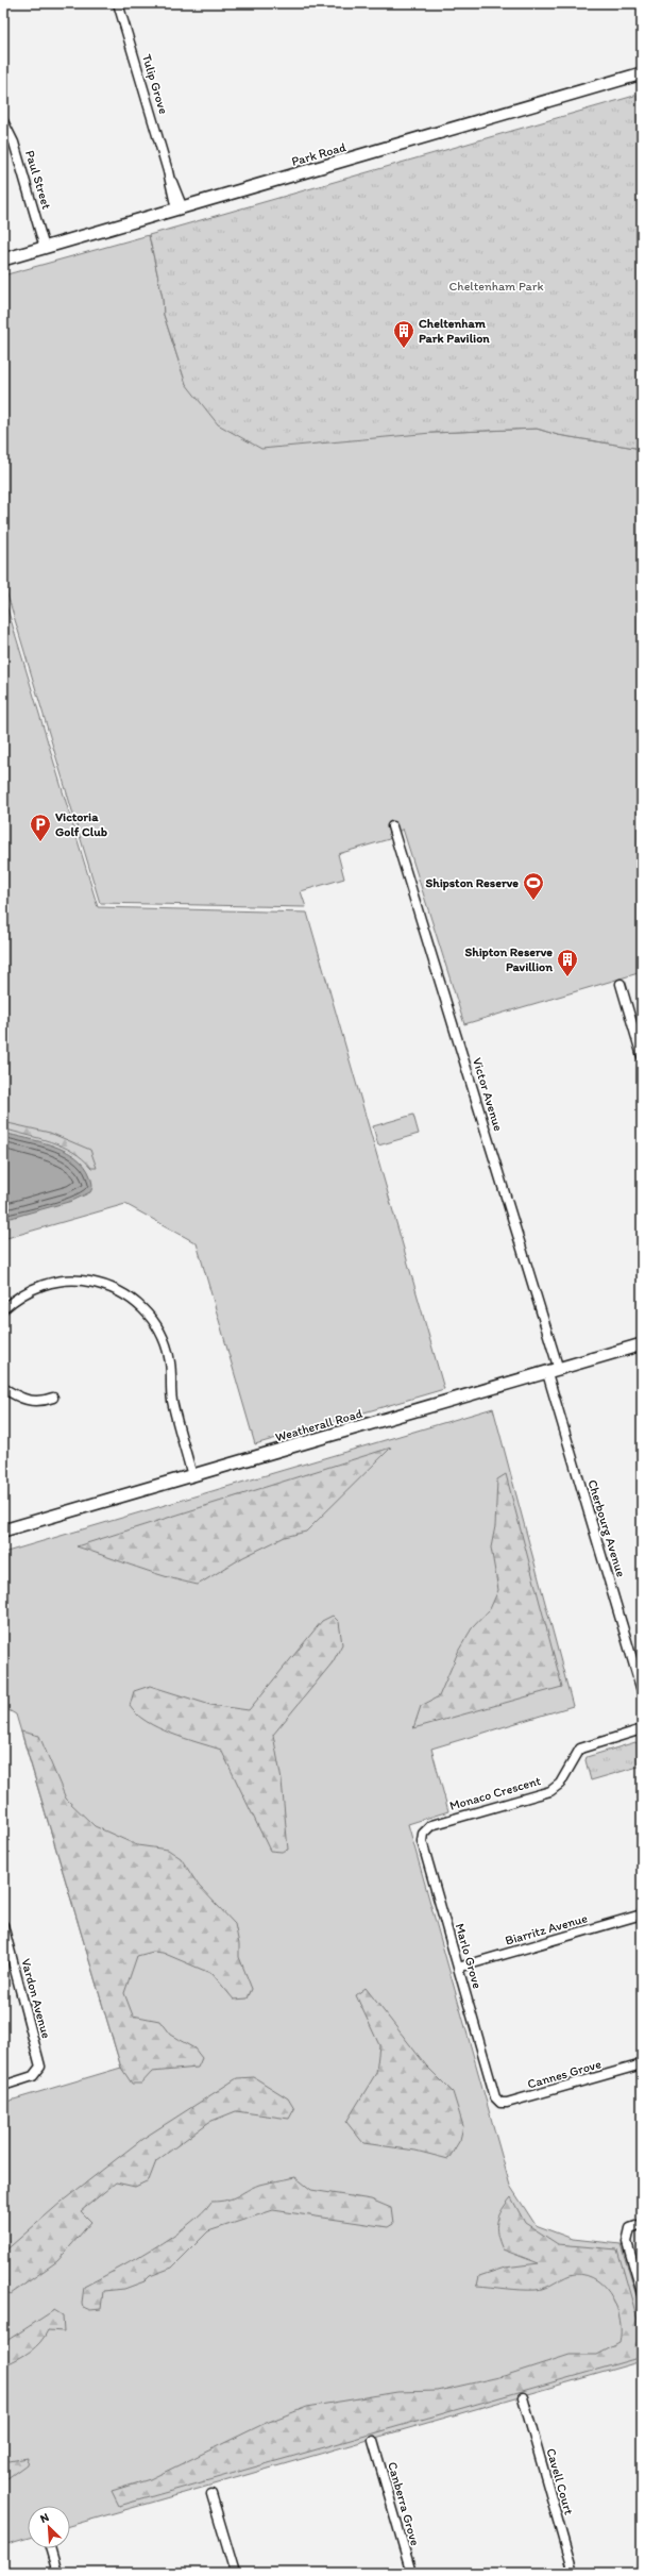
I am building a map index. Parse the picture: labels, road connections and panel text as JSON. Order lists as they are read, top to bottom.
{
  "streets": {
    "street": [
      "Tulip Grove",
      "Park Road",
      "Paul Street",
      "Victor Avenue",
      "Weatherall Road",
      "Cherbourg Avenue",
      "Monaco Crescent",
      "Biarritz Avenue",
      "Marlo Grove",
      "Vardon Avenue",
      "Cannes Grove",
      "Cavell Court",
      "Canberra Grove"
    ]
  },
  "crossings": [
    ["Tulip Grove", "Park Road"],
    ["Park Road", "Paul Street"],
    ["Victor Avenue", "Weatherall Road"],
    ["Victor Avenue", "Cherbourg Avenue"],
    ["Weatherall Road", "Cherbourg Avenue"],
    ["Monaco Crescent", "Marlo Grove"],
    ["Biarritz Avenue", "Marlo Grove"],
    ["Marlo Grove", "Cannes Grove"]
  ],
  "parks": ["Cheltenham Park"],
  "places": {
    "building": ["Cheltenham Park Pavilion", "Shipton Reserve Pavillion"],
    "parking": ["Victoria Golf Club"],
    "sports": ["Shipston Reserve"]
  },
  "north": "top left"
}
